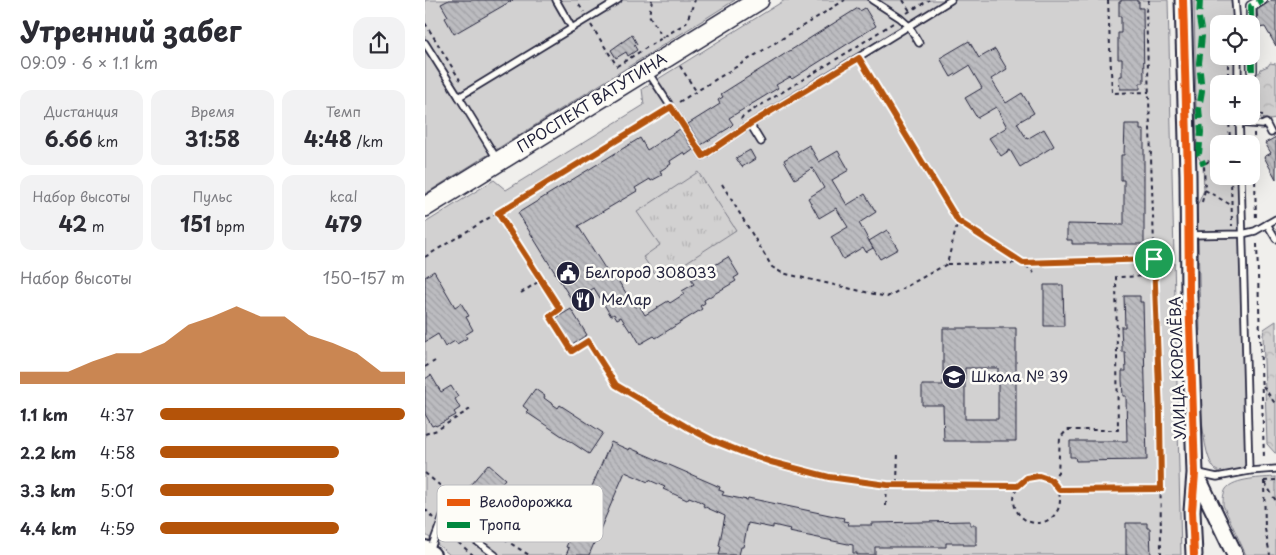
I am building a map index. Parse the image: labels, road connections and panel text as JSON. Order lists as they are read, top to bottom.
{
  "streets": {
    "main road": ["ПРОСПЕКТ ВАТУТИНА"],
    "street": ["УЛИЦА КОРОЛЁВА"]
  },
  "places": {
    "public building": ["Белгород 308033"],
    "restaurant": ["МеЛар"],
    "school or university": ["Школа № 39"]
  },
  "legend": ["Велодорожка", "Тропа"],
  "page": {
    "heading": ["Утренний забег", "09:09 · 6 × 1.1 km"],
    "map_buttons": ["+", "−"],
    "stats": [
      ["Дистанция", "6.66 km"],
      ["Время", "31:58"],
      ["Темп", "4:48 /km"],
      ["Набор высоты", "42 m"],
      ["Пульс", "151 bpm"],
      ["kcal", "479"]
    ],
    "chart": ["Набор высоты", "150–157 m"],
    "list": [
      {
        "name": "1.1 km",
        "note": "4:37"
      },
      {
        "name": "2.2 km",
        "note": "4:58"
      },
      {
        "name": "3.3 km",
        "note": "5:01"
      },
      {
        "name": "4.4 km",
        "note": "4:59"
      }
    ]
  }
}
